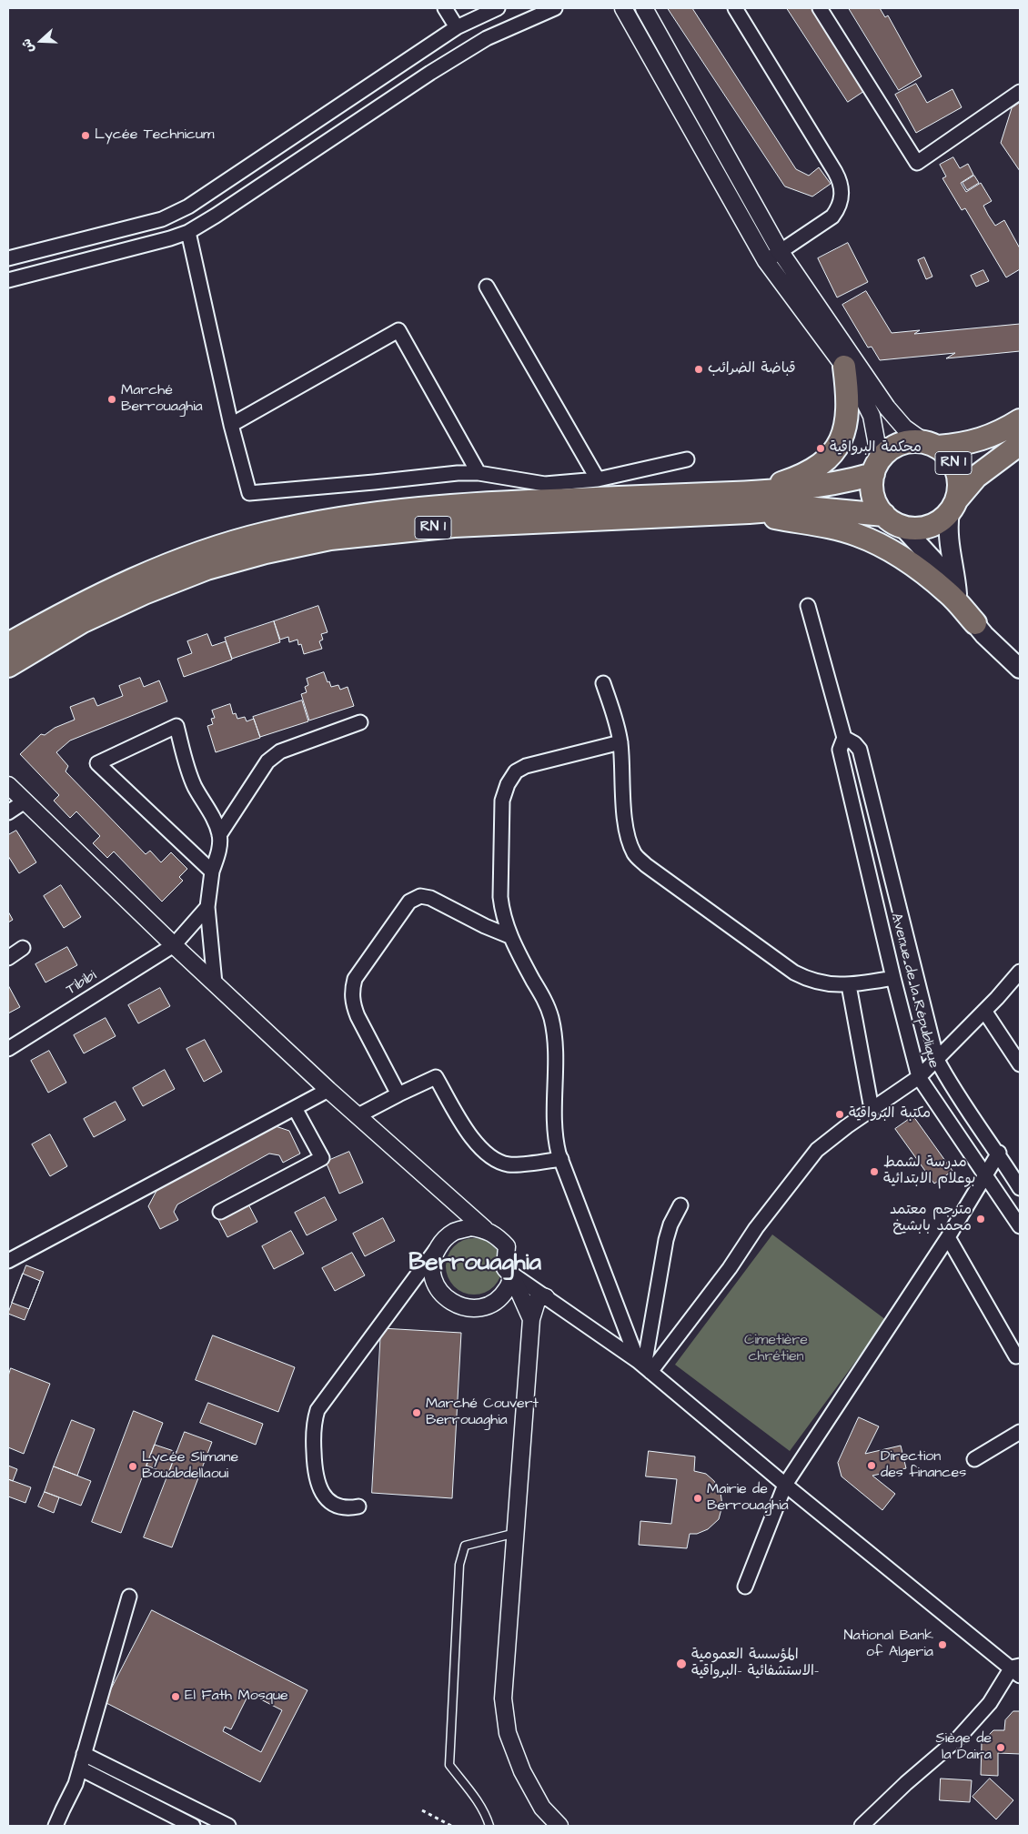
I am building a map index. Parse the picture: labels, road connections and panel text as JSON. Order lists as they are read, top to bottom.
{
  "streets": {
    "highway": ["RN 1"],
    "street": ["Tibibi", "Avenue de la République"]
  },
  "districts": ["Berrouaghia"],
  "parks": ["Cimetière chrétien"],
  "places": [
    "Lycée Technicum",
    "قباضة الضرائب",
    "Marché Berrouaghia",
    "محكمة البرواقية",
    "مكتبة البرواقية",
    "مدرسة لشمط بوعلام الابتدائية",
    "مترجم معتمد محمد بابشيخ",
    "Marché Couvert Berrouaghia",
    "Direction des finances",
    "Lycée Slimane Bouabdellaoui",
    "Mairie de Berrouaghia",
    "National Bank of Algeria",
    "المؤسسة العمومية الاستشفائية -البرواقية-",
    "El Fath Mosque",
    "Siège de la Daira"
  ],
  "north": "left"
}
